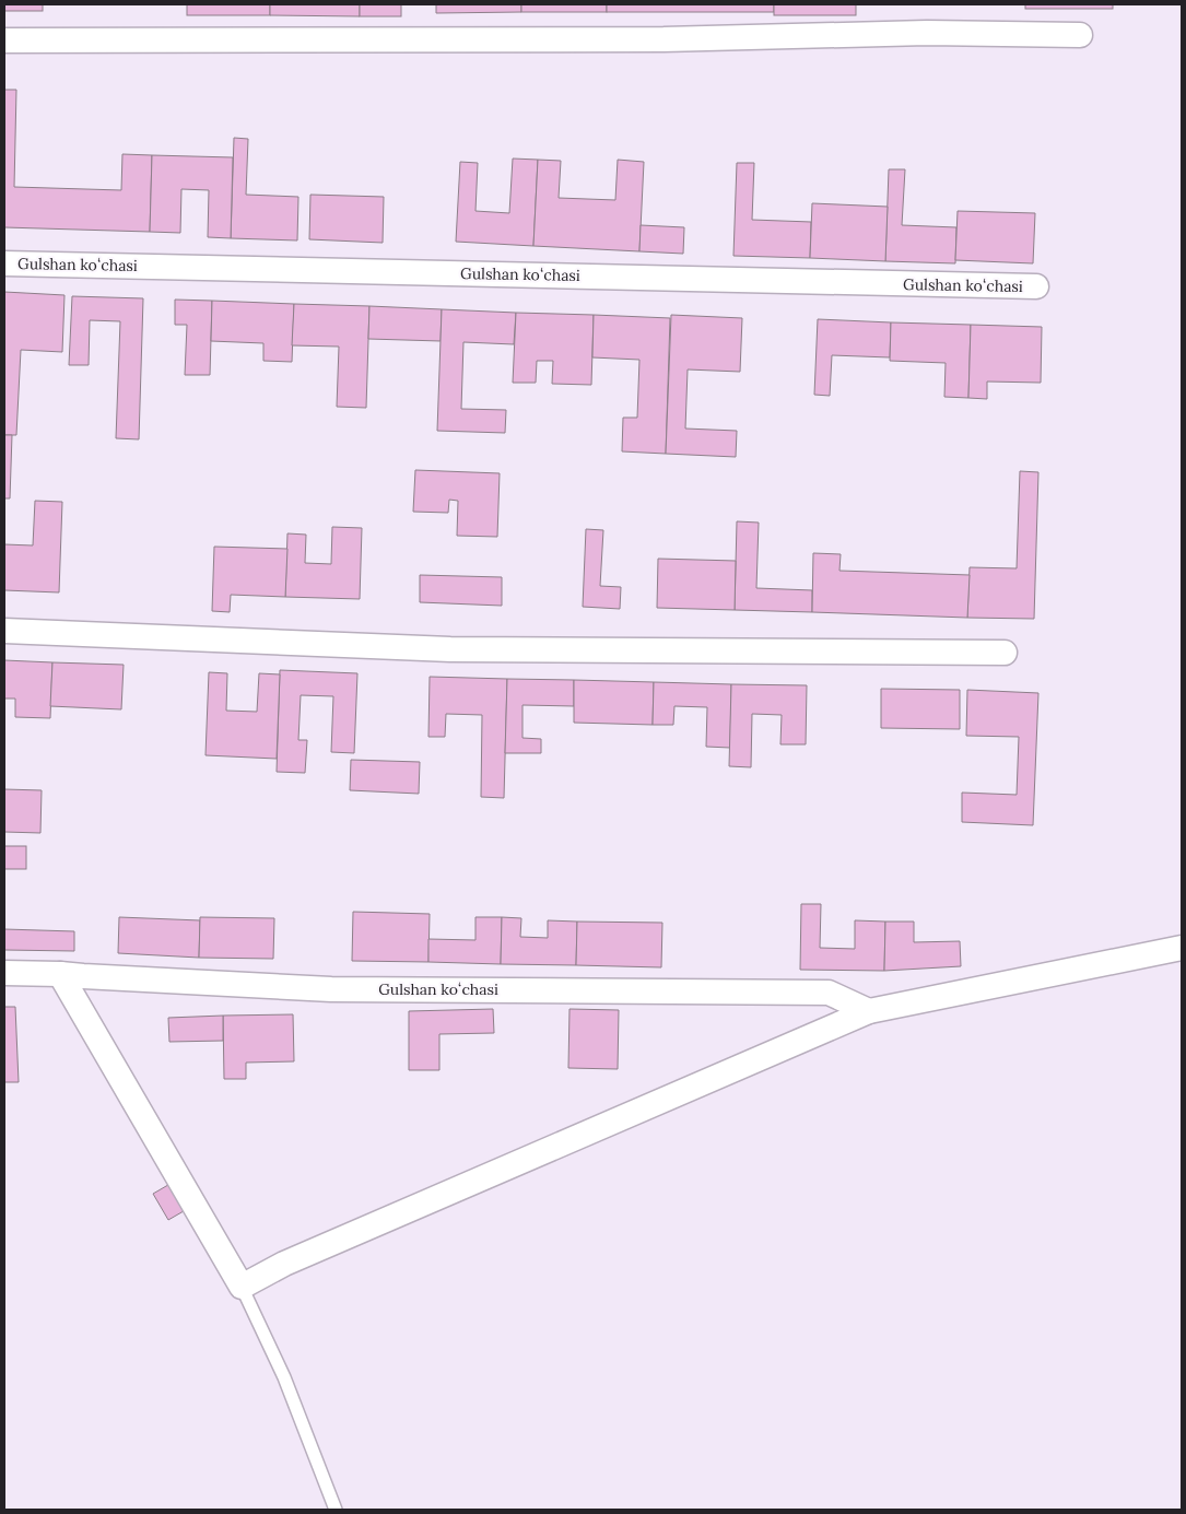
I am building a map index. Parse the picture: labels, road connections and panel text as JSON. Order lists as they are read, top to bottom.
{
  "streets": {
    "street": ["Gulshan koʻchasi"]
  }
}
